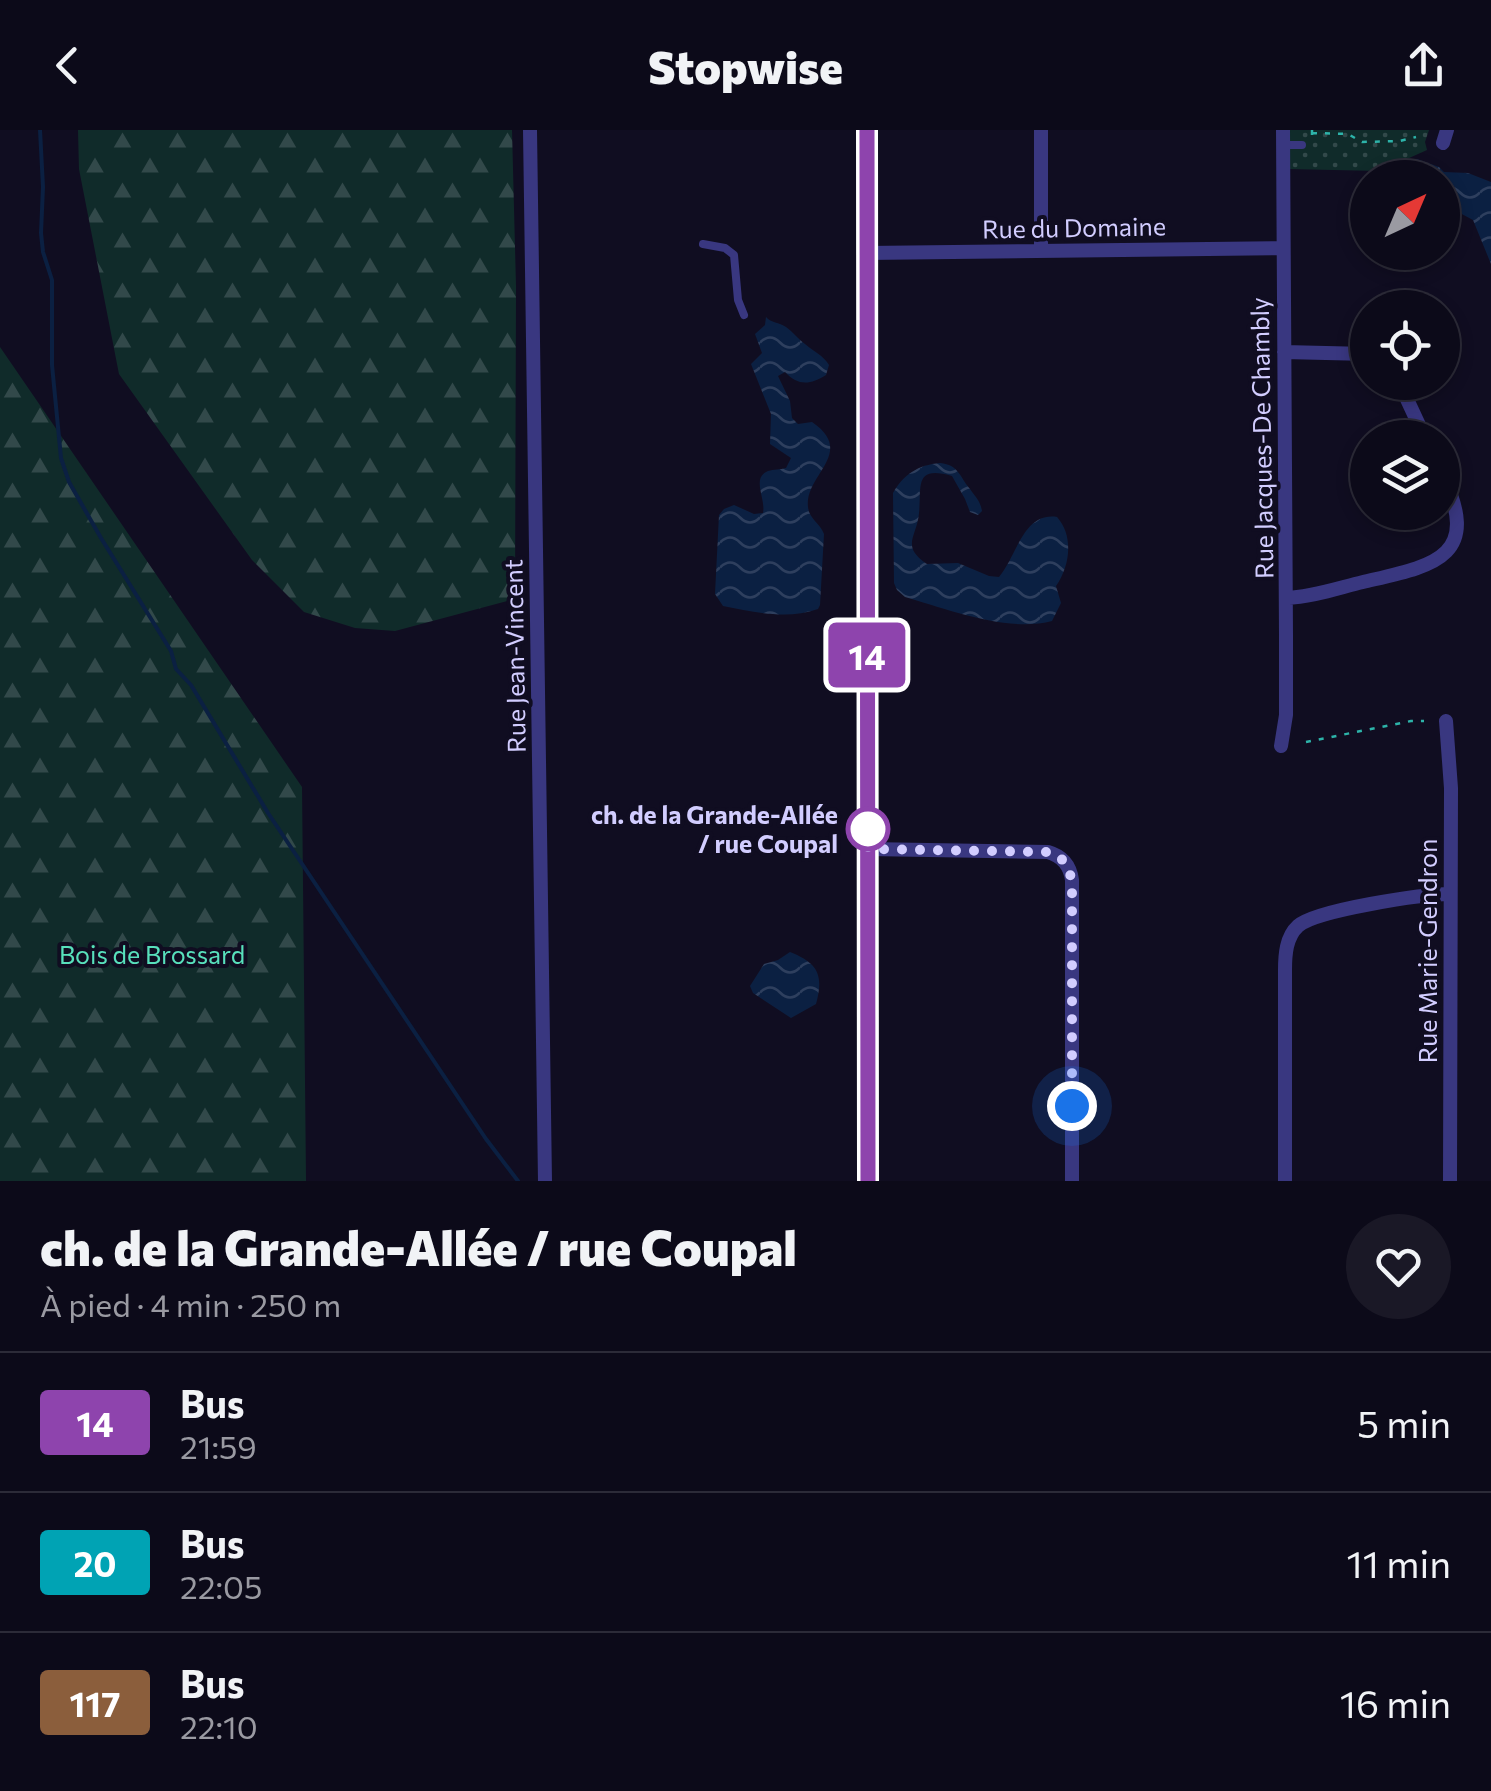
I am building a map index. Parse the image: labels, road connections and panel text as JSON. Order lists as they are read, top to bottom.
{
  "streets": {
    "street": [
      "Rue du Domaine",
      "Rue Jacques-De Chambly",
      "Rue Jean-Vincent",
      "Rue Marie-Gendron"
    ]
  },
  "crossings": [
    ["Rue du Domaine", "Rue Jacques-De Chambly"]
  ],
  "parks": ["Bois de Brossard"],
  "places": ["ch. de la Grande-Allée / rue Coupal"],
  "lines": ["bus line 14"],
  "north": "top right",
  "page": {
    "header": "Stopwise",
    "on_map": "14",
    "heading": ["ch. de la Grande-Allée / rue Coupal", "À pied · 4 min · 250 m"],
    "list": [
      {
        "mark": "14",
        "name": "Bus",
        "note": "21:59",
        "value": "5 min"
      },
      {
        "mark": "20",
        "name": "Bus",
        "note": "22:05",
        "value": "11 min"
      },
      {
        "mark": "117",
        "name": "Bus",
        "note": "22:10",
        "value": "16 min"
      }
    ]
  }
}
